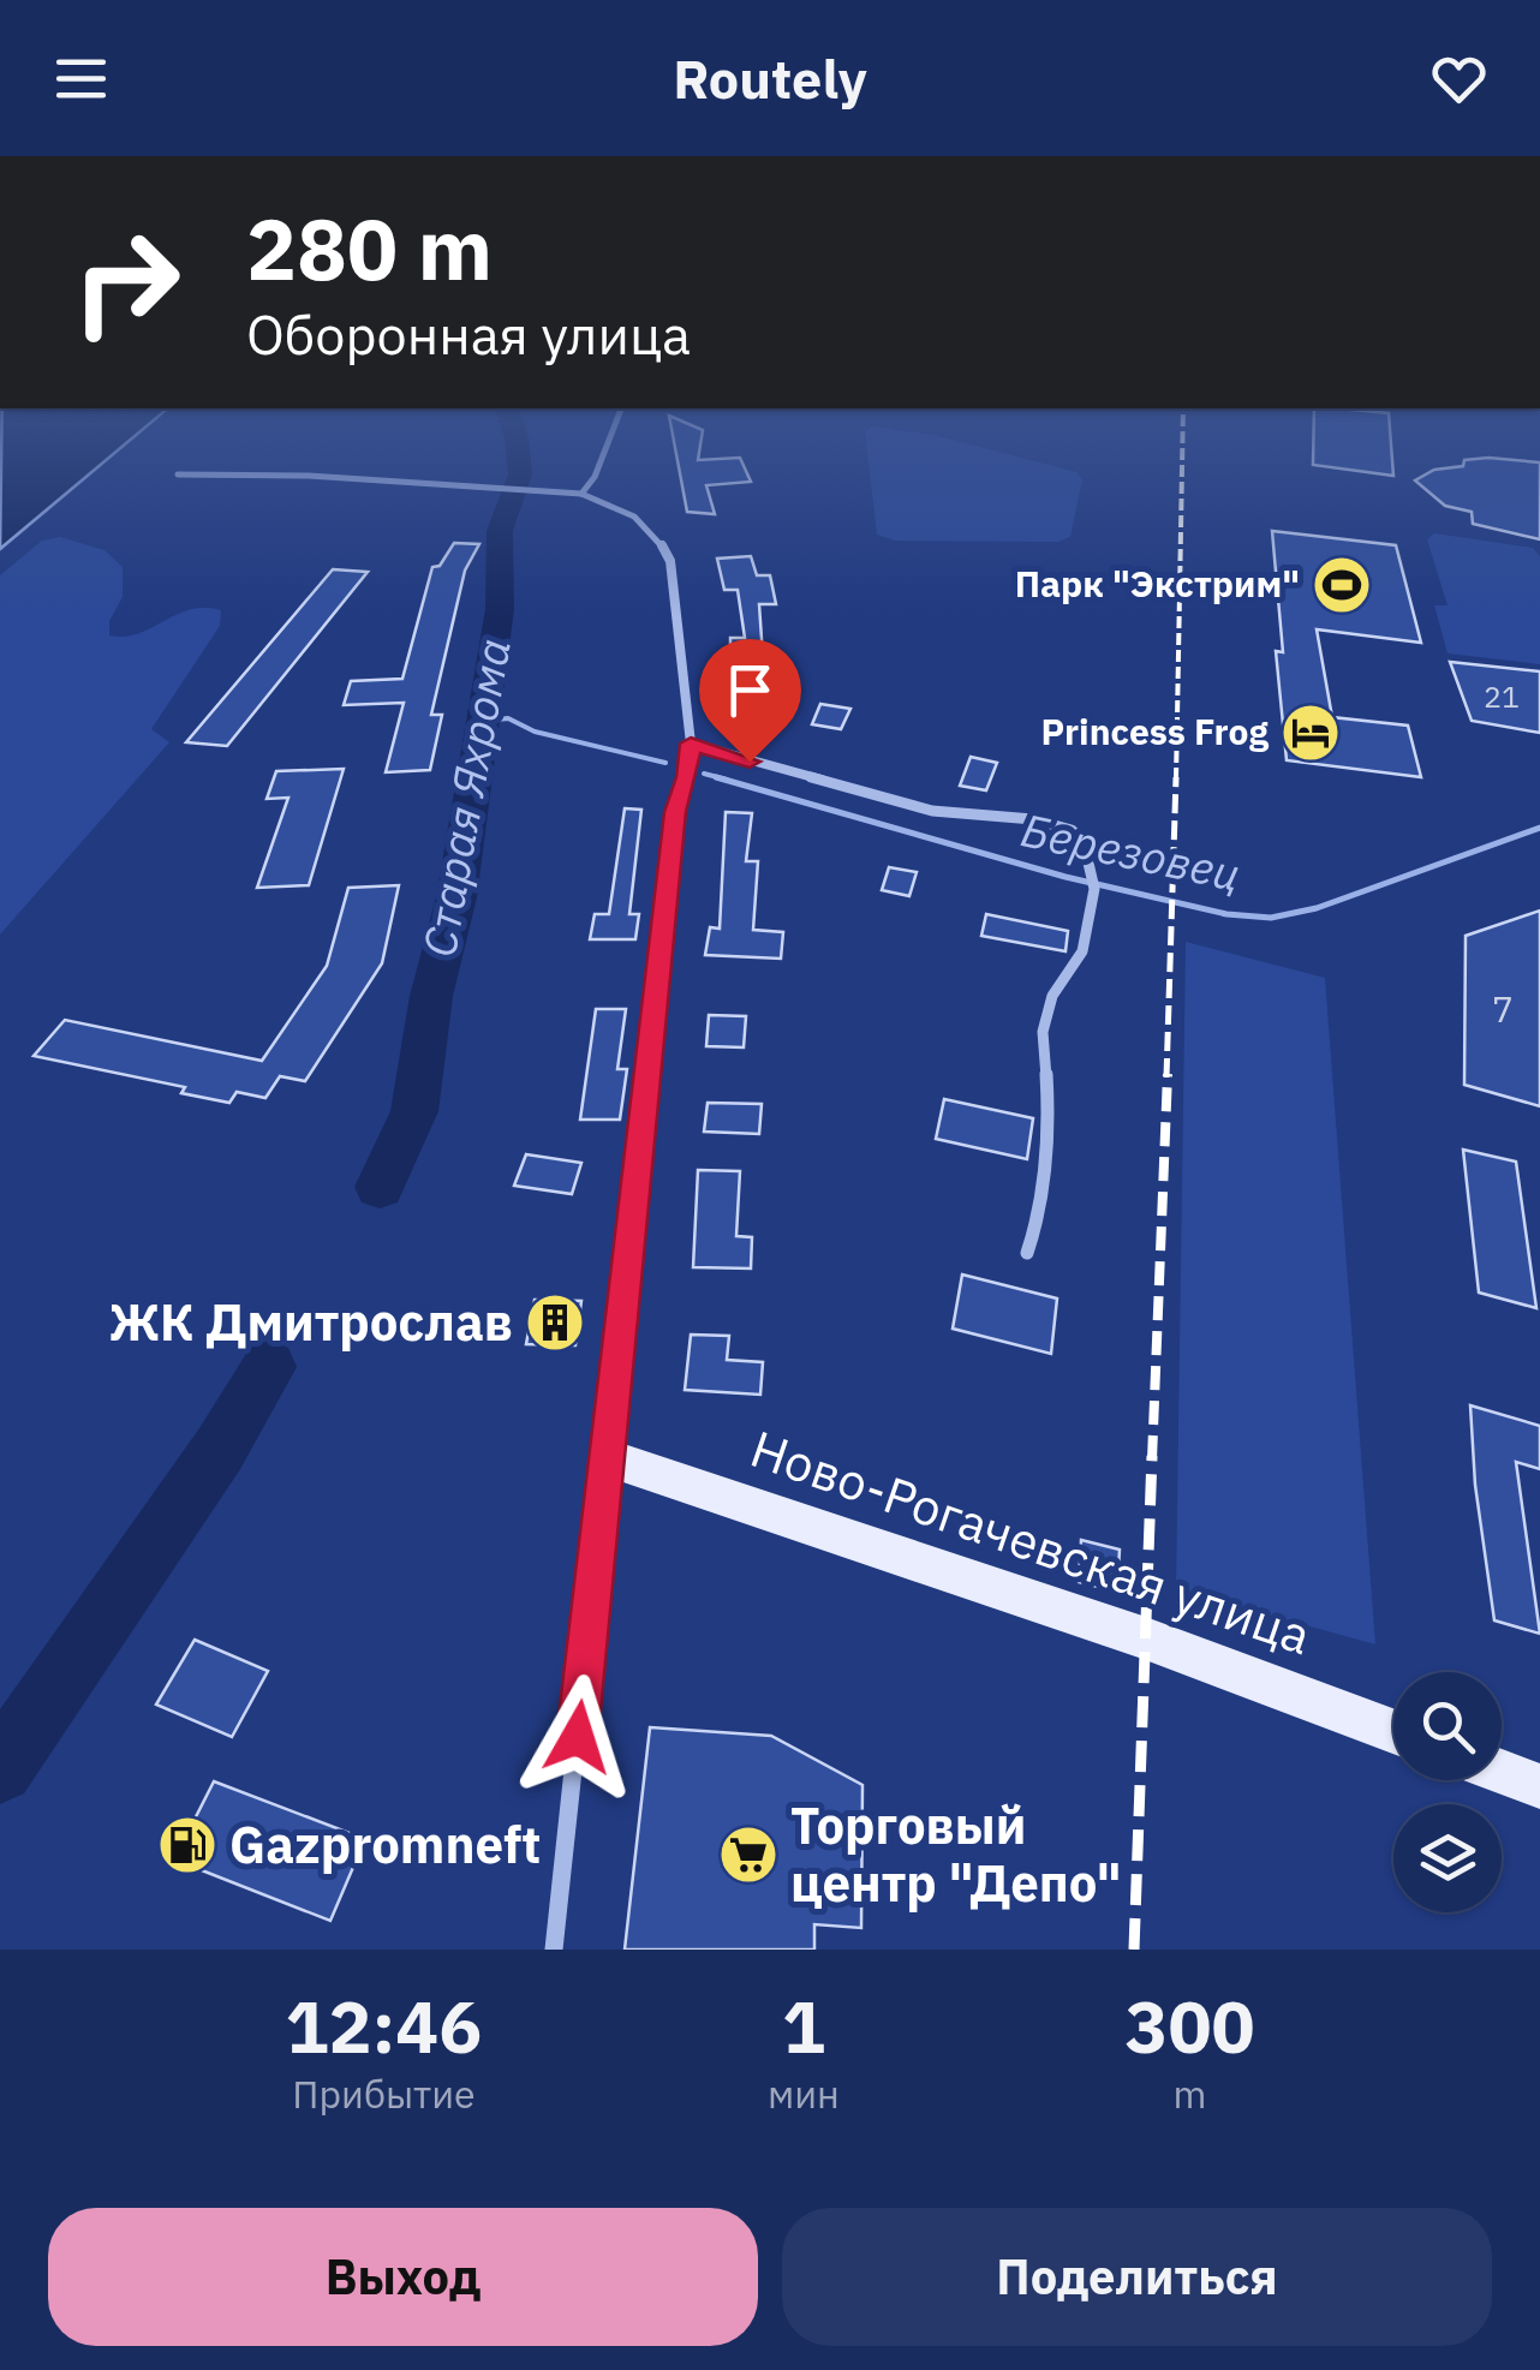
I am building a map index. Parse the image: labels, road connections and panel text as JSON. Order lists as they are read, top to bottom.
{
  "streets": {
    "main road": ["Ново-Рогачевская улица"]
  },
  "water": ["Старая Яхрома", "Березовец"],
  "places": {
    "sports": ["Парк \"Экстрим\""],
    "hotel": ["Princess Frog"],
    "building": ["ЖК Дмитрослав"],
    "fuel station": ["Gazpromneft"],
    "supermarket": ["Торговый центр \"Депо\""]
  },
  "house_numbers": ["21", "7"],
  "page": {
    "header": "Routely",
    "turn": ["280 m", "Оборонная улица"],
    "eta": [
      "12:46",
      "Прибытие",
      "1",
      "мин",
      "300",
      "m"
    ],
    "buttons": ["Выход", "Поделиться"]
  }
}
